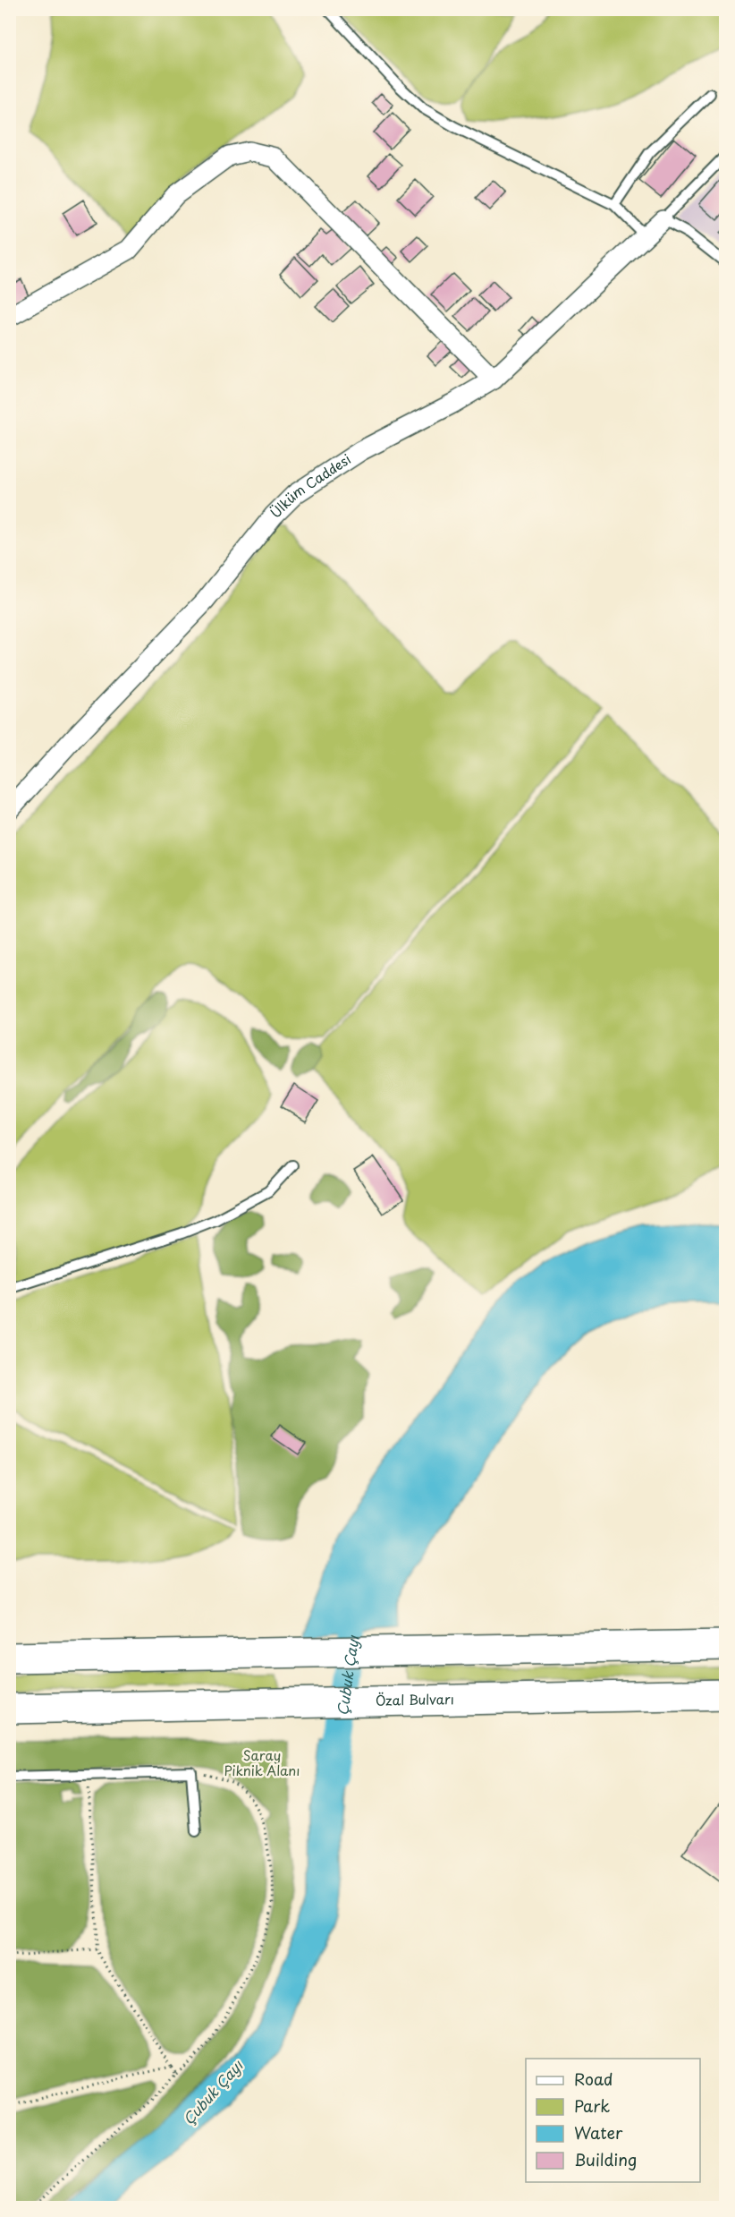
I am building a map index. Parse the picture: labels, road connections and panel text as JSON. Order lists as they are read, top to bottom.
{
  "streets": {
    "highway": ["Özal Bulvarı"],
    "street": ["Ülküm Caddesi"]
  },
  "water": ["Çubuk Çayı"],
  "parks": ["Saray Piknik Alanı"],
  "legend": [
    "Road",
    "Park",
    "Water",
    "Building"
  ]
}
